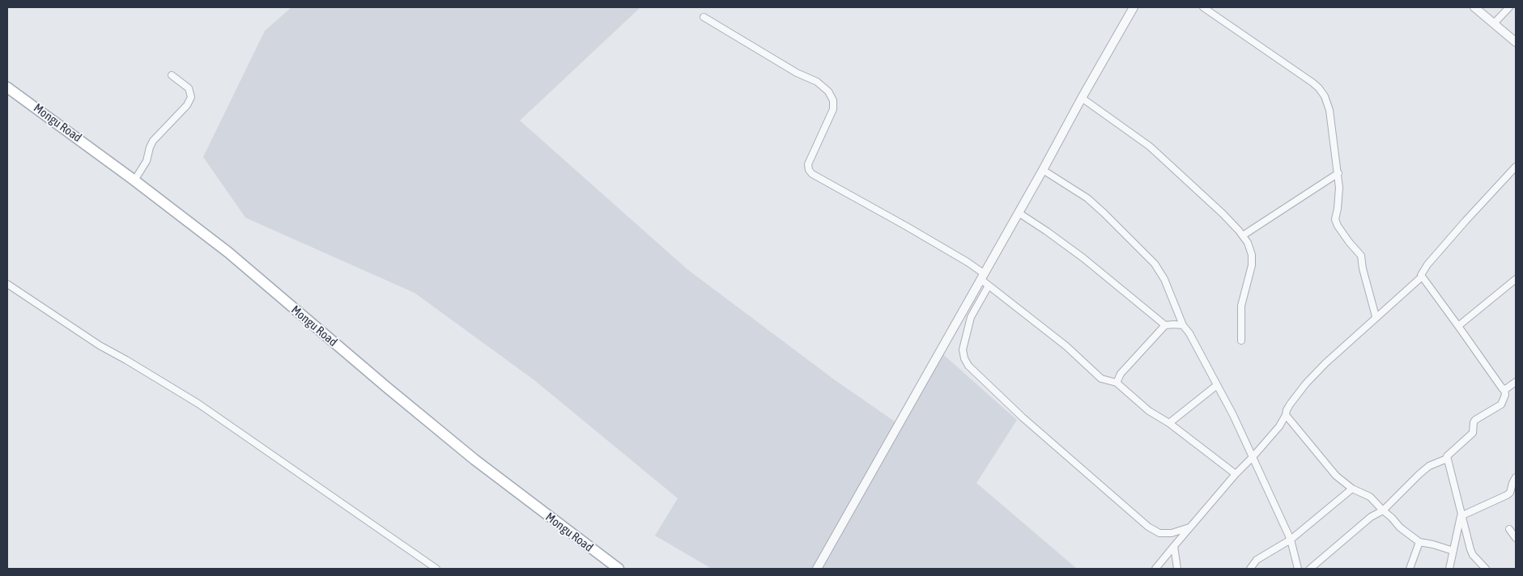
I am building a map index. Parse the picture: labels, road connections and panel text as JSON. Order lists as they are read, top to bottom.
{
  "streets": {
    "main road": ["Mongu Road"]
  }
}
